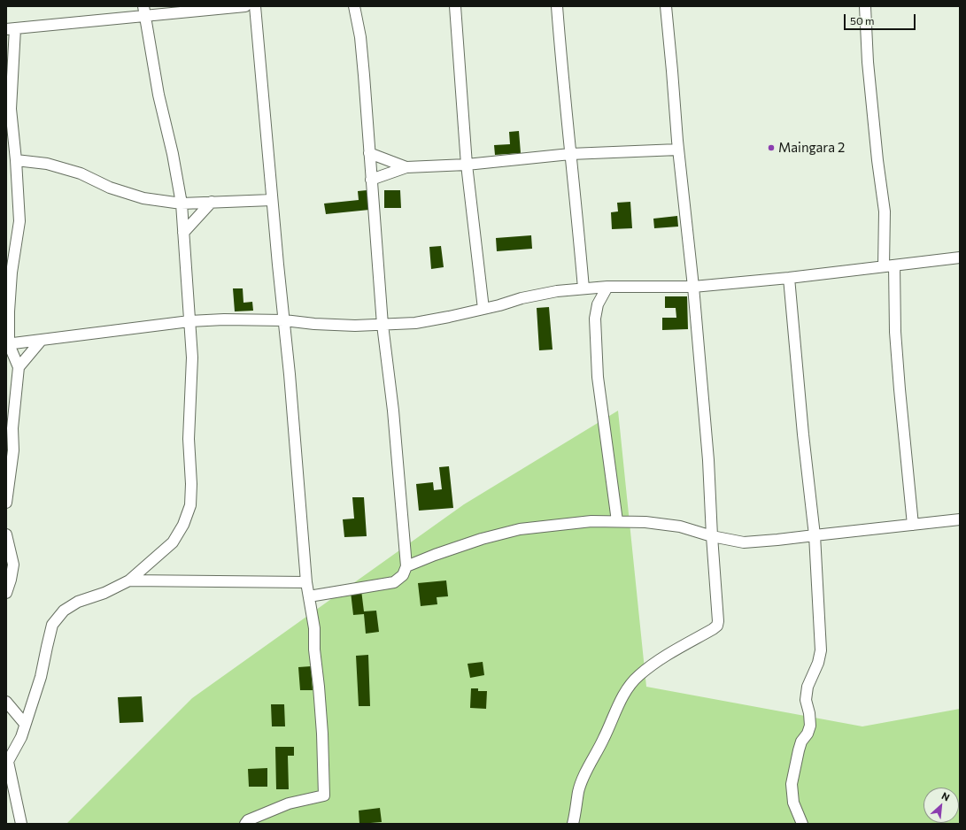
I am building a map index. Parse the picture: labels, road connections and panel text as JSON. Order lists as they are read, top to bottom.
{
  "places": ["Maingara 2"],
  "scale_bar": "50 m",
  "north": "top right"
}
